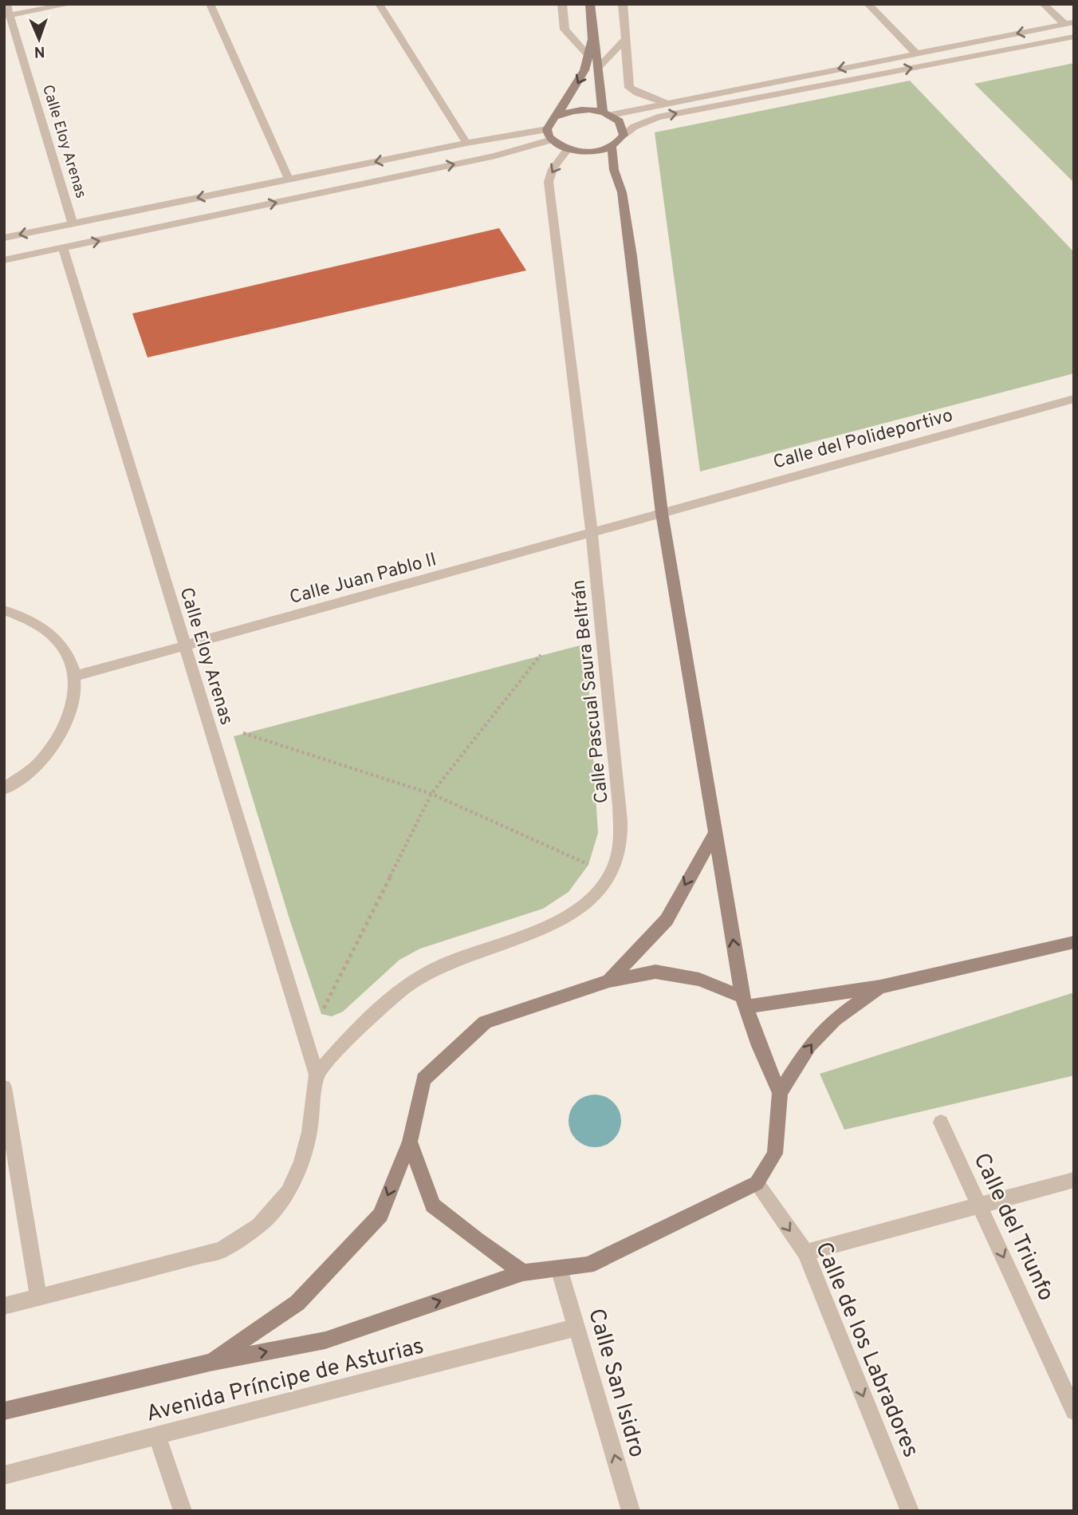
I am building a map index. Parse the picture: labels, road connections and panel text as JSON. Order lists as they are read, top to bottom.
{
  "streets": {
    "street": [
      "Calle Eloy Arenas",
      "Calle del Polideportivo",
      "Calle Juan Pablo II",
      "Calle Pascual Saura Beltrán",
      "Calle del Triunfo",
      "Calle de los Labradores",
      "Avenida Príncipe de Asturias",
      "Calle San Isidro"
    ]
  },
  "crossings": [
    ["Calle Eloy Arenas", "Calle Juan Pablo II"],
    ["Calle Eloy Arenas", "Calle Pascual Saura Beltrán"],
    ["Calle del Polideportivo", "Calle Juan Pablo II"],
    ["Calle Juan Pablo II", "Calle Pascual Saura Beltrán"],
    ["Avenida Príncipe de Asturias", "Calle San Isidro"]
  ],
  "one_way": ["Calle del Triunfo", "Calle de los Labradores", "Calle San Isidro"],
  "north": "bottom"
}
